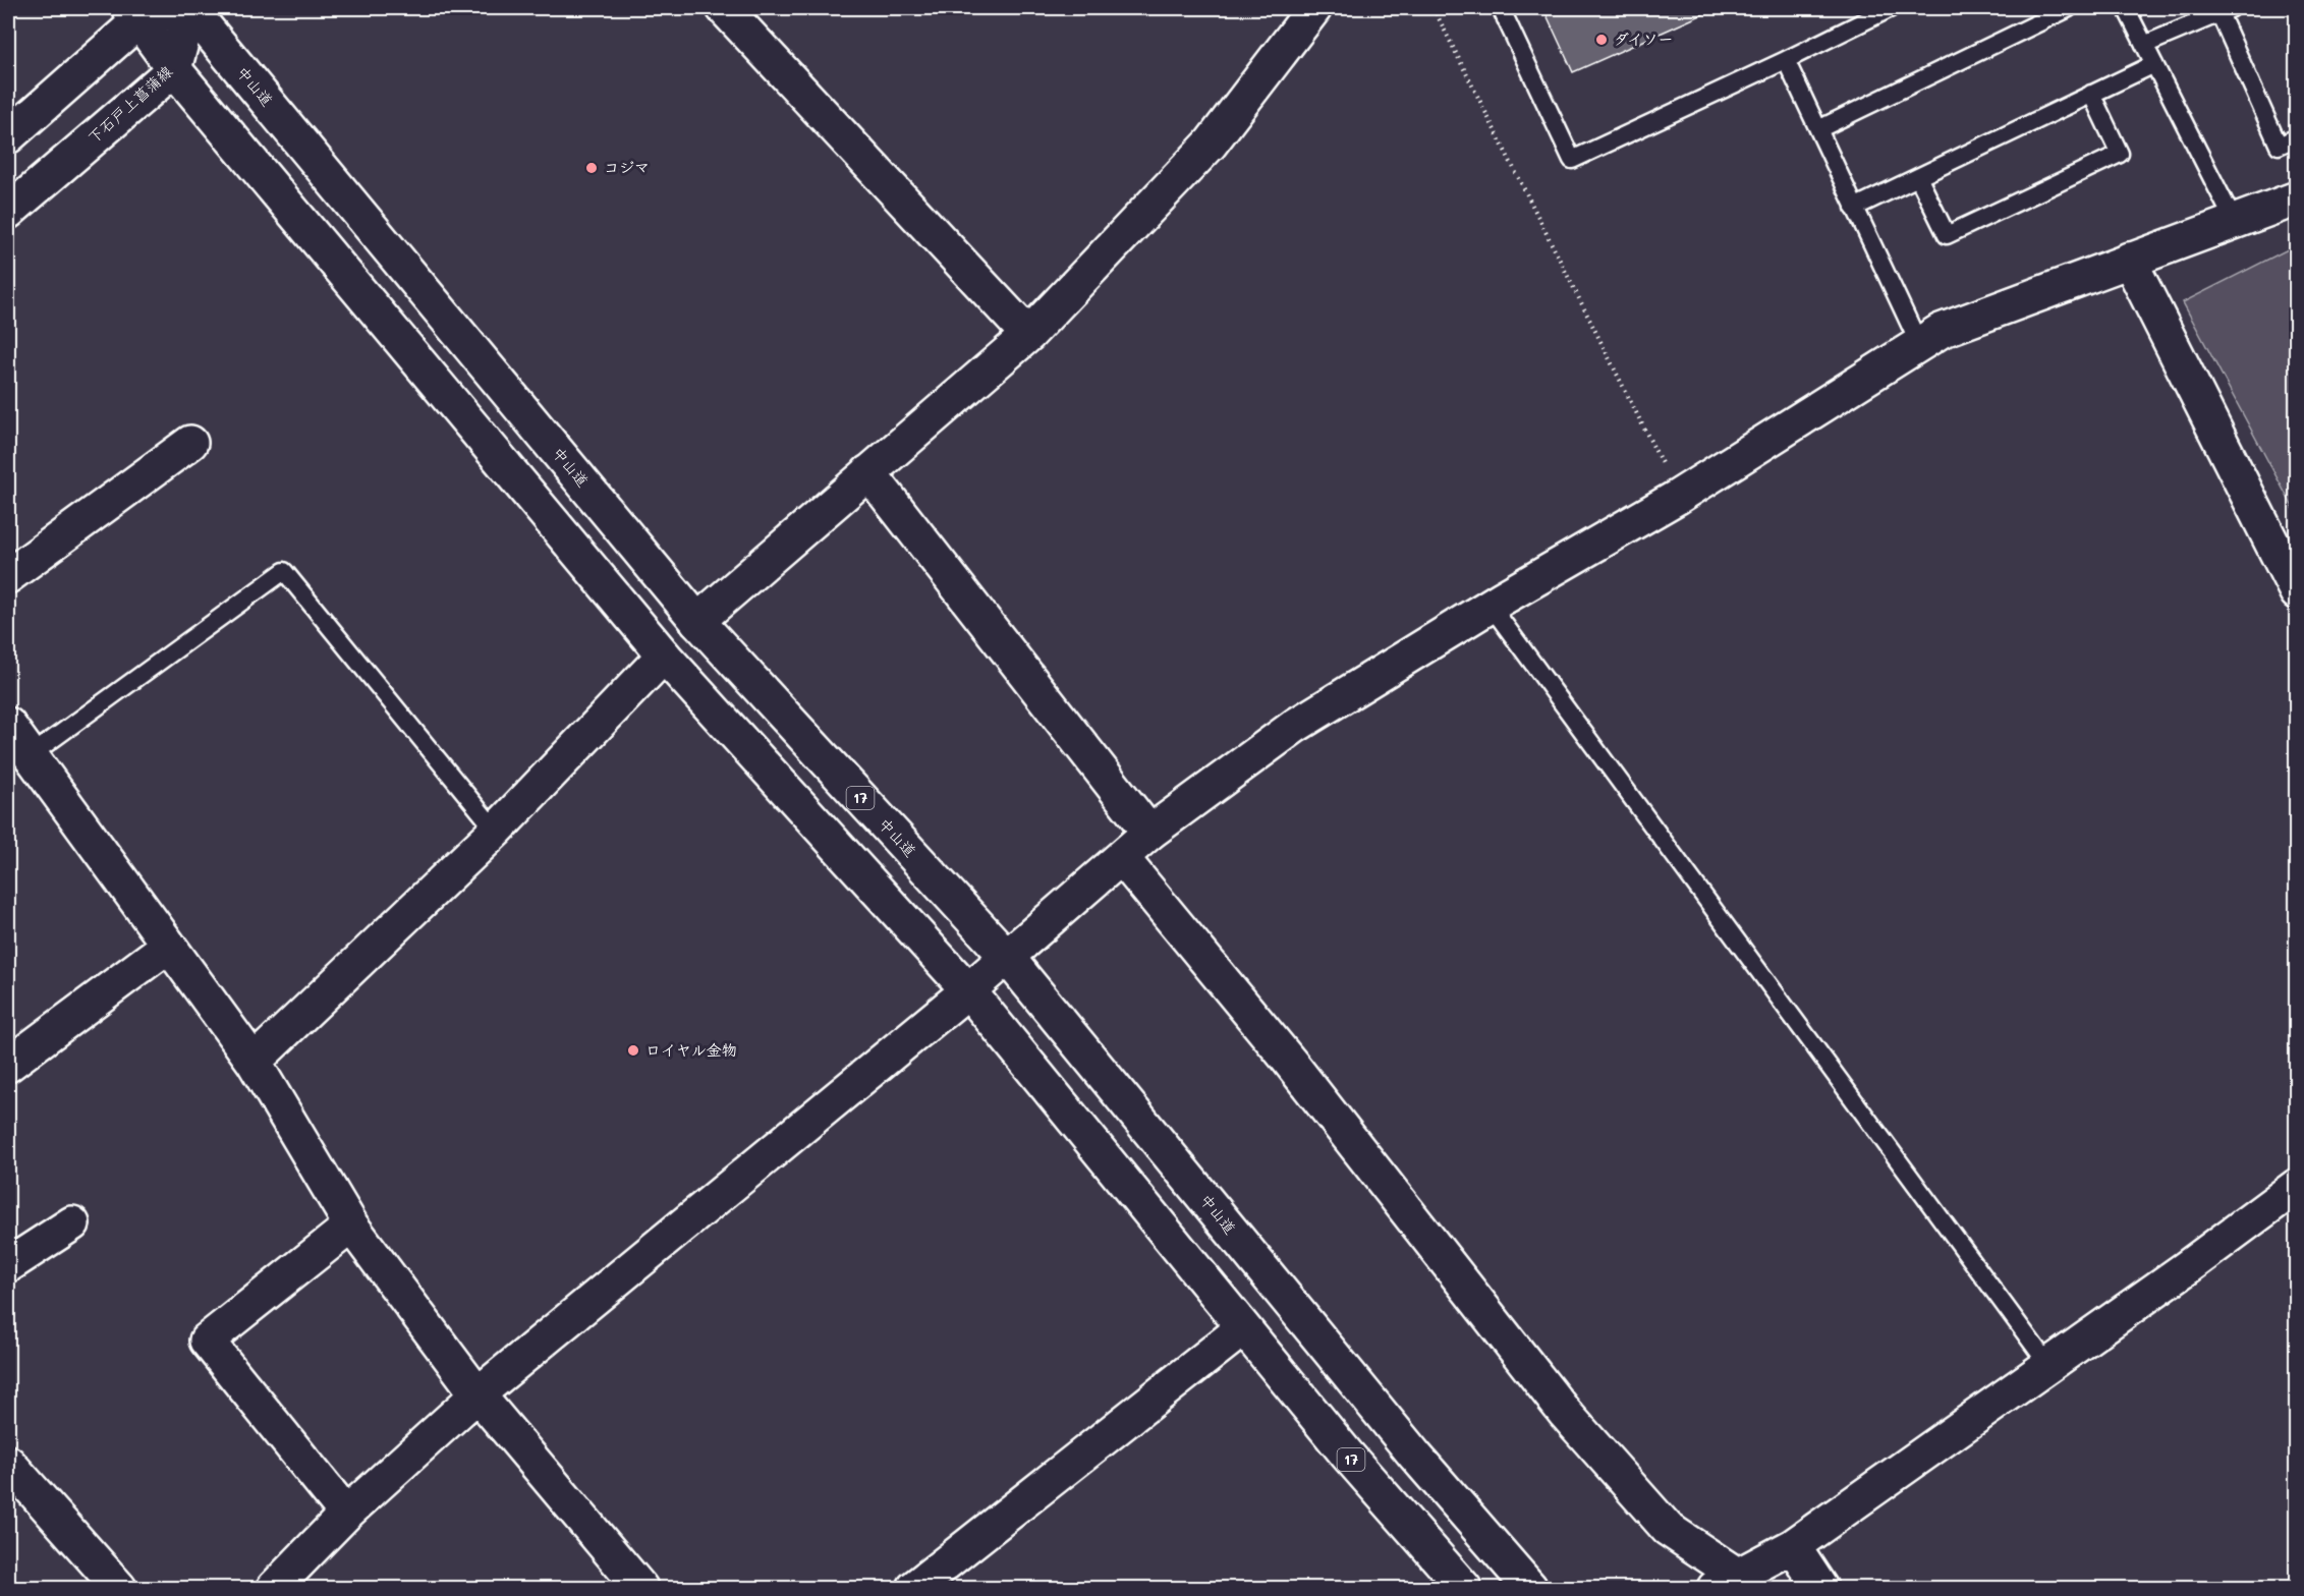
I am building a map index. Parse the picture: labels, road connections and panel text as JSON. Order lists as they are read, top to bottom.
{
  "streets": {
    "main road": ["中山道", "下石戸上菖蒲線", "17"]
  },
  "crossings": [
    ["中山道", "下石戸上菖蒲線"],
    ["下石戸上菖蒲線", "17"]
  ],
  "places": ["ダイソー", "コジマ", "ロイヤル金物"]
}
